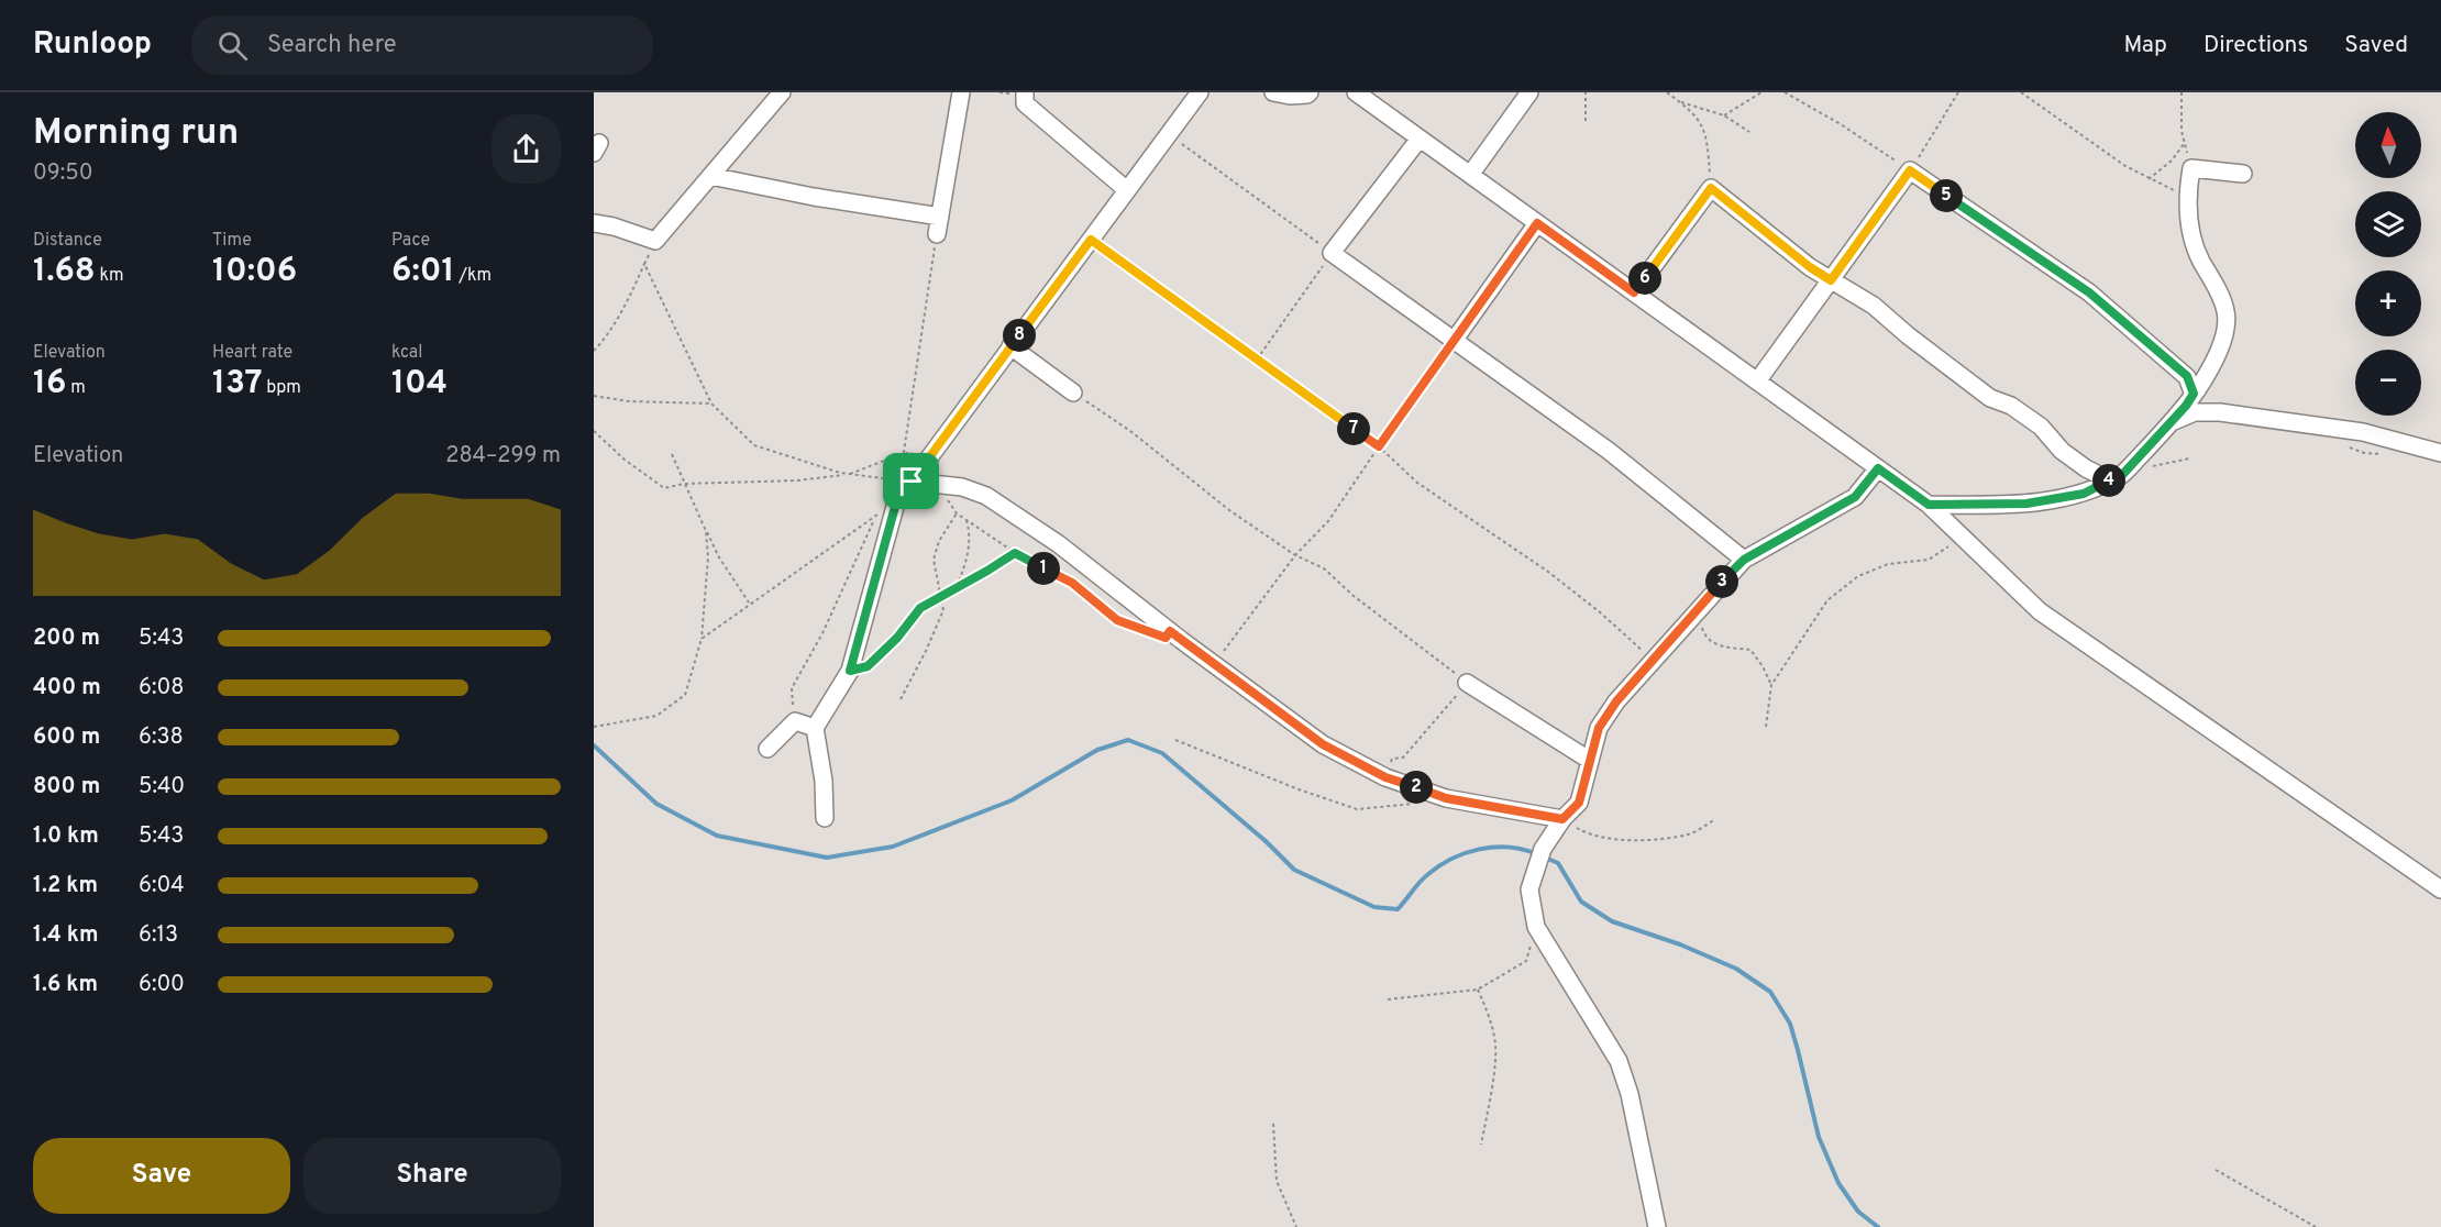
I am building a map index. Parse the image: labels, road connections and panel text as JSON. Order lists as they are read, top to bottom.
{
  "north": "top",
  "page": {
    "header": "Runloop",
    "search": "Search here",
    "nav": ["Map", "Directions", "Saved"],
    "heading": ["Morning run", "09:50"],
    "map_buttons": ["+", "−"],
    "pins": [
      "5",
      "6",
      "8",
      "7",
      "4",
      "1",
      "3",
      "2"
    ],
    "stats": [
      ["Distance", "1.68 km"],
      ["Time", "10:06"],
      ["Pace", "6:01 /km"],
      ["Elevation", "16 m"],
      ["Heart rate", "137 bpm"],
      ["kcal", "104"]
    ],
    "chart": ["Elevation", "284–299 m"],
    "list": [
      {
        "name": "200 m",
        "note": "5:43"
      },
      {
        "name": "400 m",
        "note": "6:08"
      },
      {
        "name": "600 m",
        "note": "6:38"
      },
      {
        "name": "800 m",
        "note": "5:40"
      },
      {
        "name": "1.0 km",
        "note": "5:43"
      },
      {
        "name": "1.2 km",
        "note": "6:04"
      },
      {
        "name": "1.4 km",
        "note": "6:13"
      },
      {
        "name": "1.6 km",
        "note": "6:00"
      }
    ],
    "buttons": ["Save", "Share"]
  }
}
